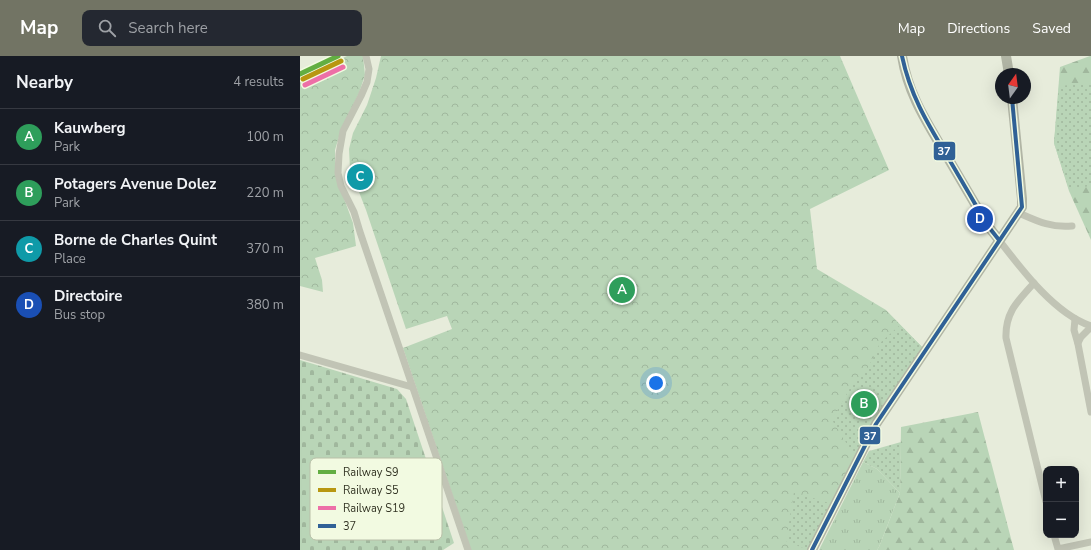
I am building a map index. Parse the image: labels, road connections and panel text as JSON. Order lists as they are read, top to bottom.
{
  "lines": [
    "rail line S9",
    "transit line 37",
    "rail line S5",
    "rail line S19"
  ],
  "legend": [
    "Railway S9",
    "Railway S5",
    "Railway S19",
    "37"
  ],
  "north": "top",
  "page": {
    "header": "Map",
    "search": "Search here",
    "nav": ["Map", "Directions", "Saved"],
    "heading": ["Nearby", "4 results"],
    "list": [
      {
        "mark": "A",
        "name": "Kauwberg",
        "note": "Park",
        "value": "100 m"
      },
      {
        "mark": "B",
        "name": "Potagers Avenue Dolez",
        "note": "Park",
        "value": "220 m"
      },
      {
        "mark": "C",
        "name": "Borne de Charles Quint",
        "note": "Place",
        "value": "370 m"
      },
      {
        "mark": "D",
        "name": "Directoire",
        "note": "Bus stop",
        "value": "380 m"
      }
    ],
    "pins": [
      "C",
      "D",
      "A",
      "B"
    ],
    "map_buttons": ["+", "−"]
  }
}
